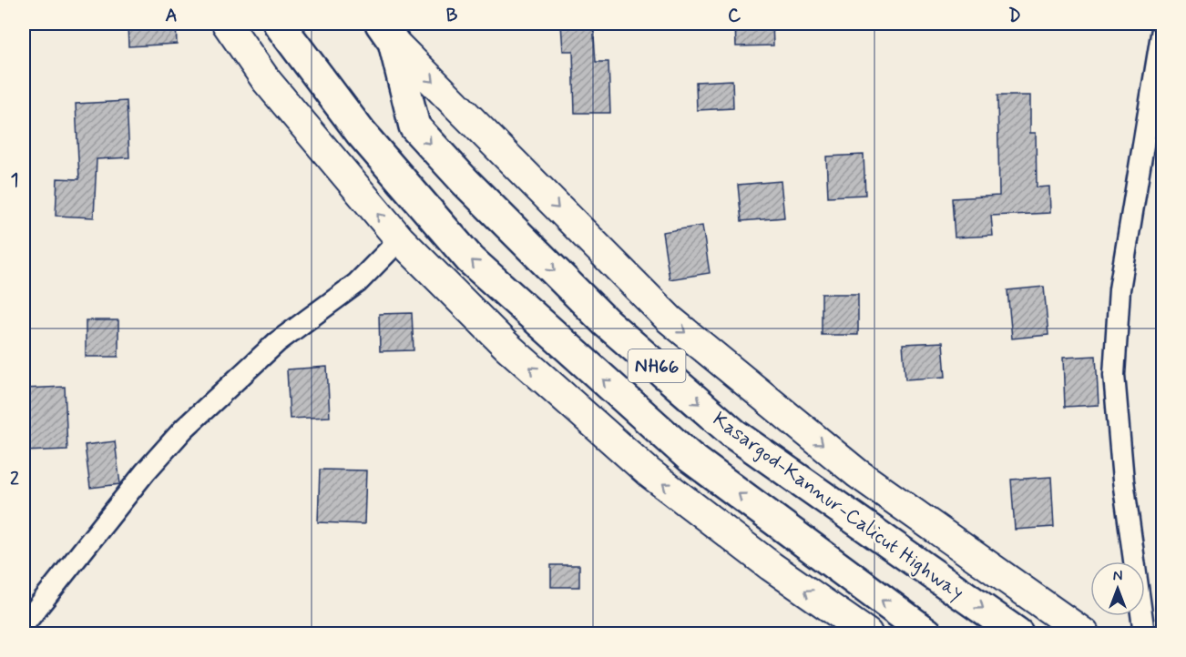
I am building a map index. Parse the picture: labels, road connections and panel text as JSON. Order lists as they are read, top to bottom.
{
  "streets": {
    "highway": ["NH66", "Kasargod-Kannur-Calicut Highway"]
  },
  "north": "top",
  "grid": {
    "columns": [
      "A",
      "B",
      "C",
      "D"
    ],
    "rows": ["1", "2"]
  }
}
